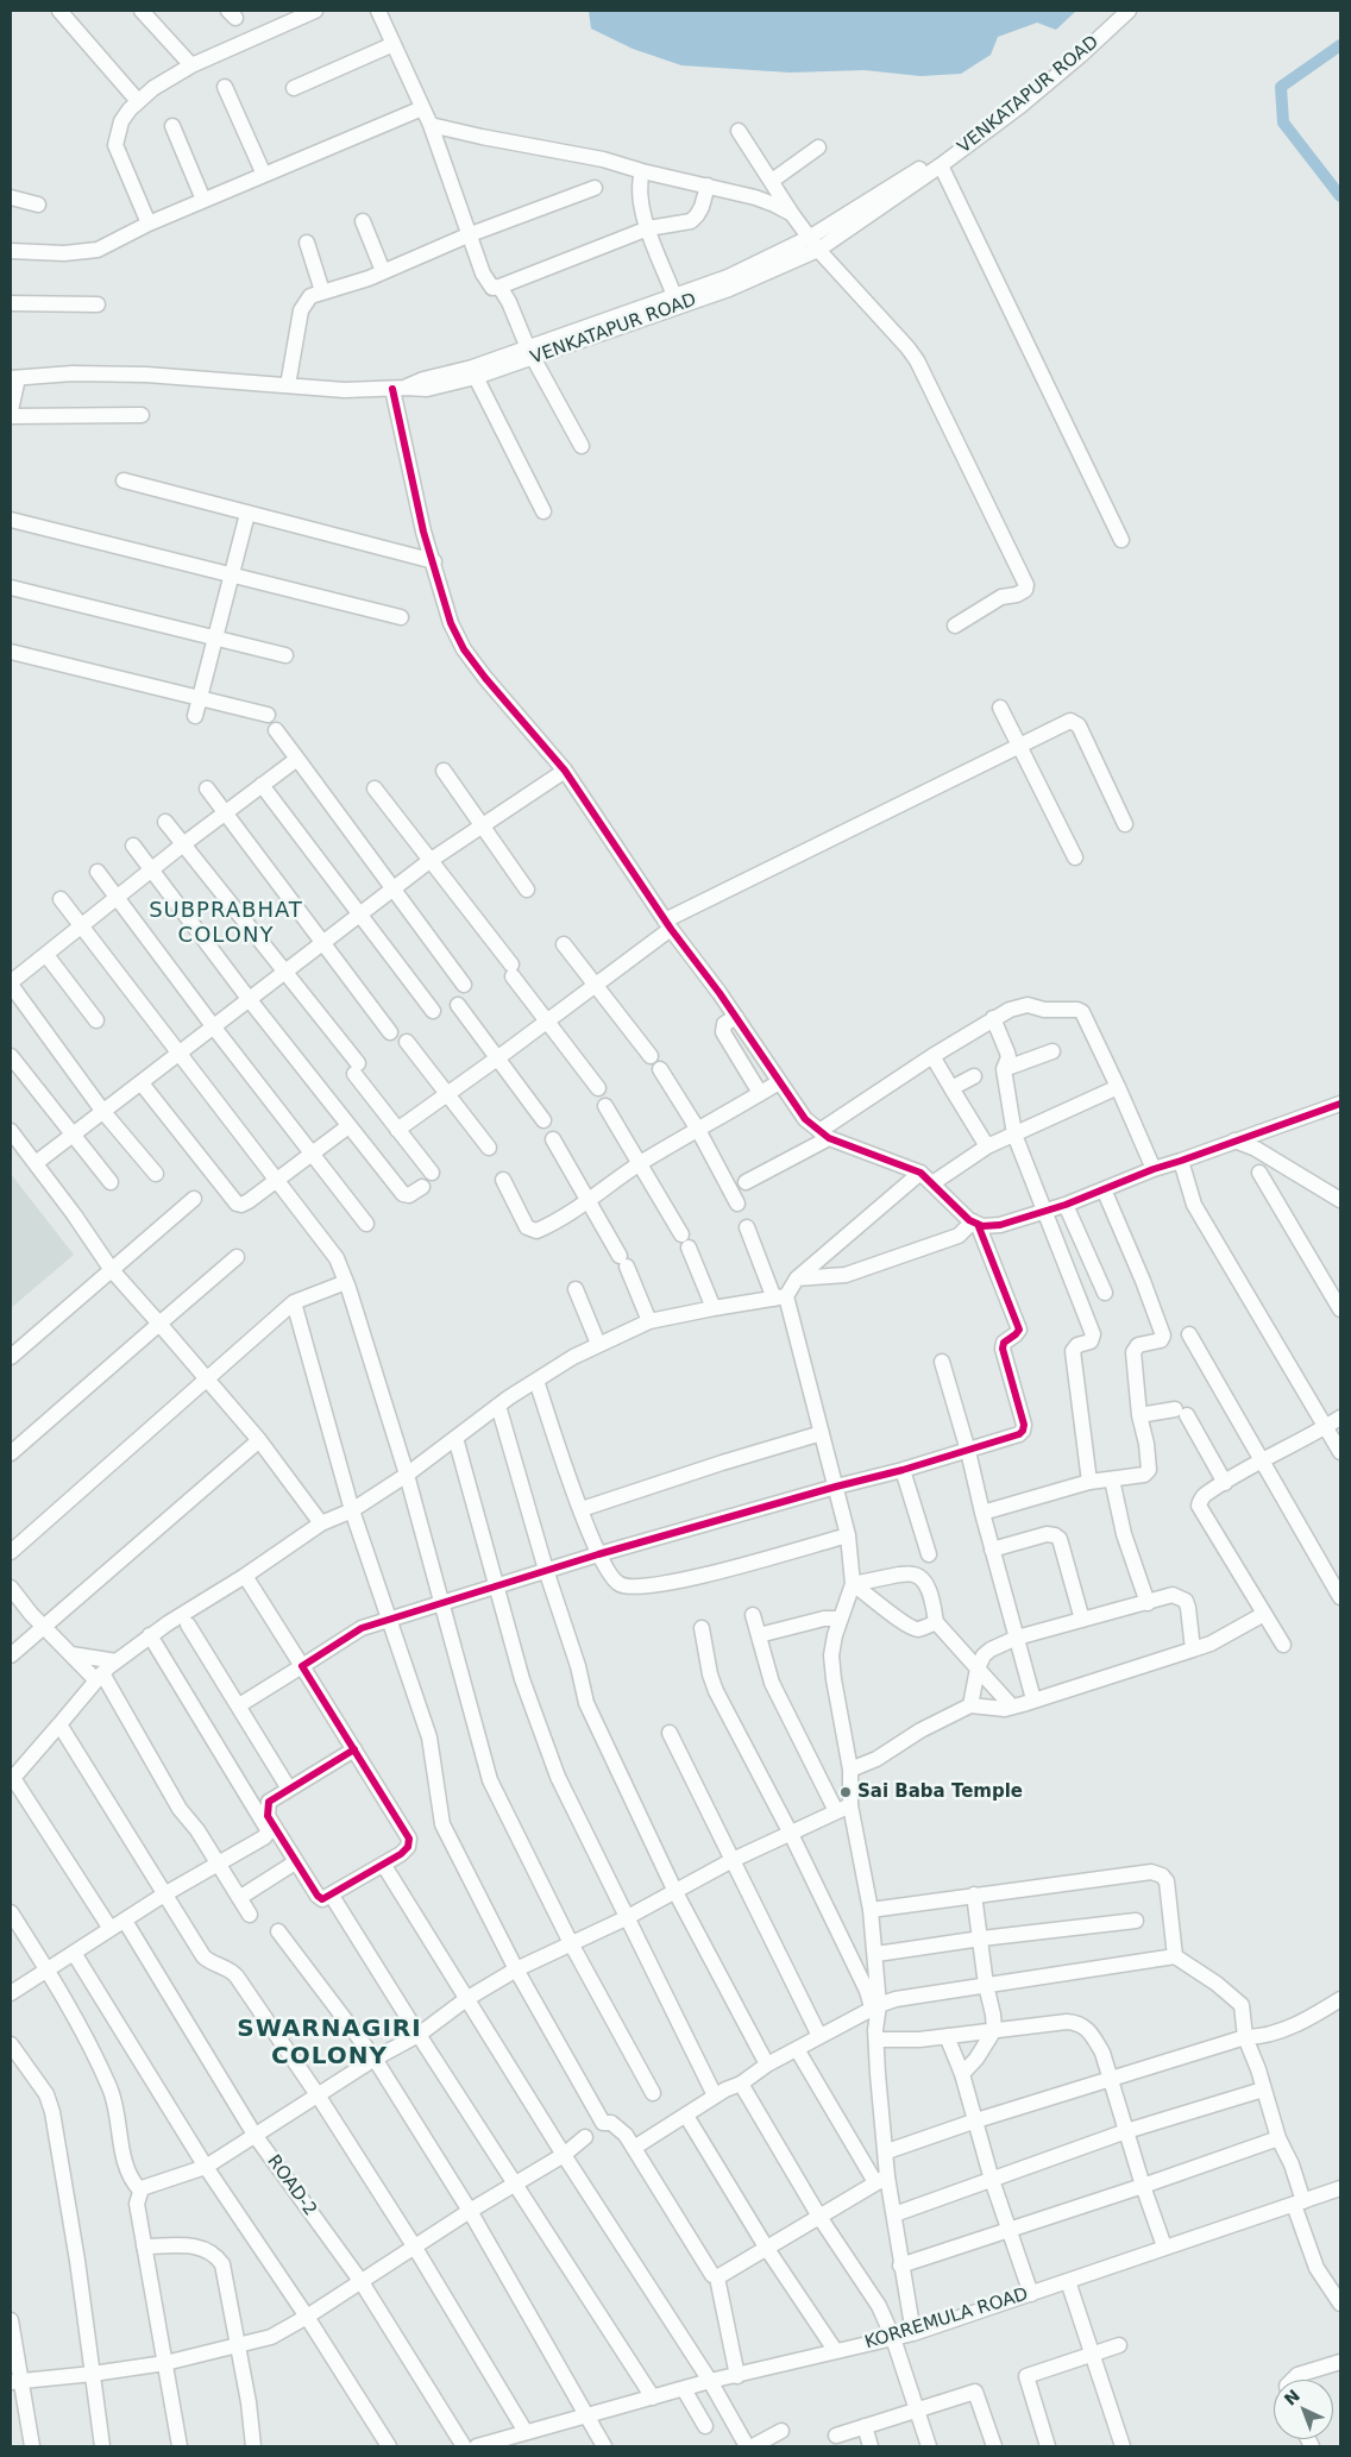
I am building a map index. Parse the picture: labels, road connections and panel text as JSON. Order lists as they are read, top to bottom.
{
  "streets": {
    "street": ["VENKATAPUR ROAD", "ROAD-2", "KORREMULA ROAD"]
  },
  "districts": ["SUBPRABHAT COLONY", "SWARNAGIRI COLONY"],
  "places": ["Sai Baba Temple"],
  "north": "top left"
}
